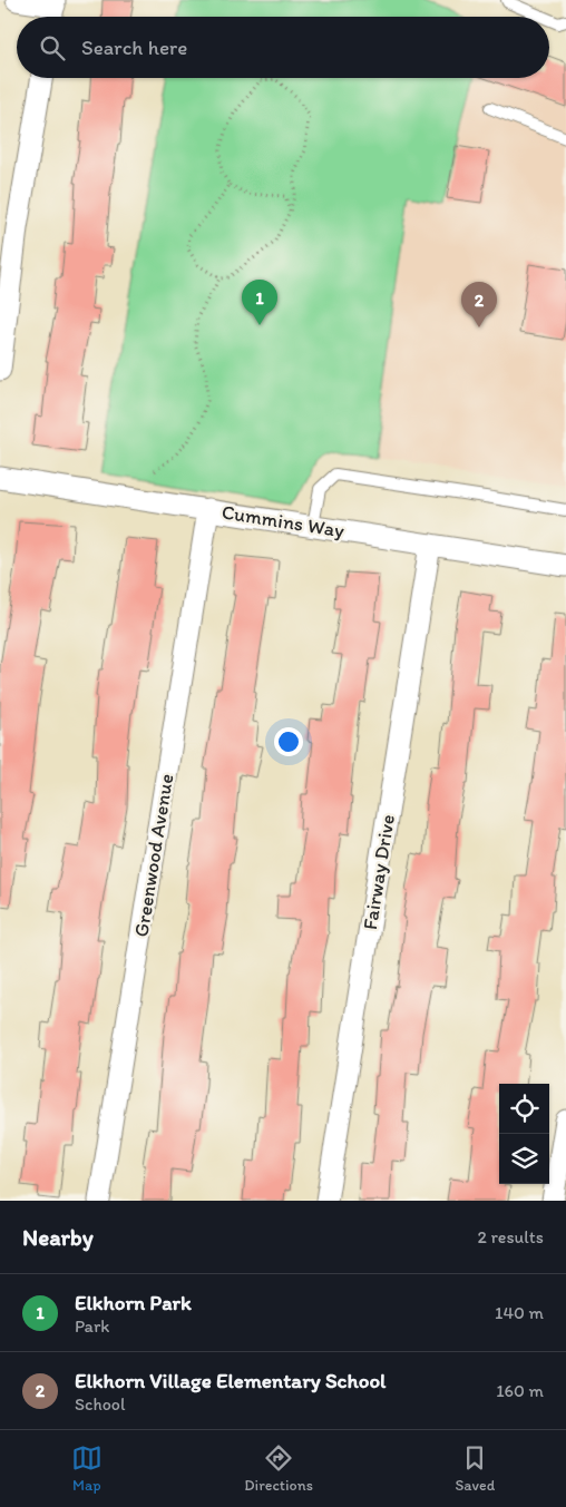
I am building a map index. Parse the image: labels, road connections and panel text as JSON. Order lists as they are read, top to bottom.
{
  "streets": {
    "street": ["Cummins Way", "Greenwood Avenue", "Fairway Drive"]
  },
  "crossings": [
    ["Cummins Way", "Greenwood Avenue"],
    ["Cummins Way", "Fairway Drive"]
  ],
  "page": {
    "search": "Search here",
    "pins": ["1", "2"],
    "heading": ["Nearby", "2 results"],
    "list": [
      {
        "mark": "1",
        "name": "Elkhorn Park",
        "note": "Park",
        "value": "140 m"
      },
      {
        "mark": "2",
        "name": "Elkhorn Village Elementary School",
        "note": "School",
        "value": "160 m"
      }
    ],
    "nav": ["Map", "Directions", "Saved"]
  }
}
